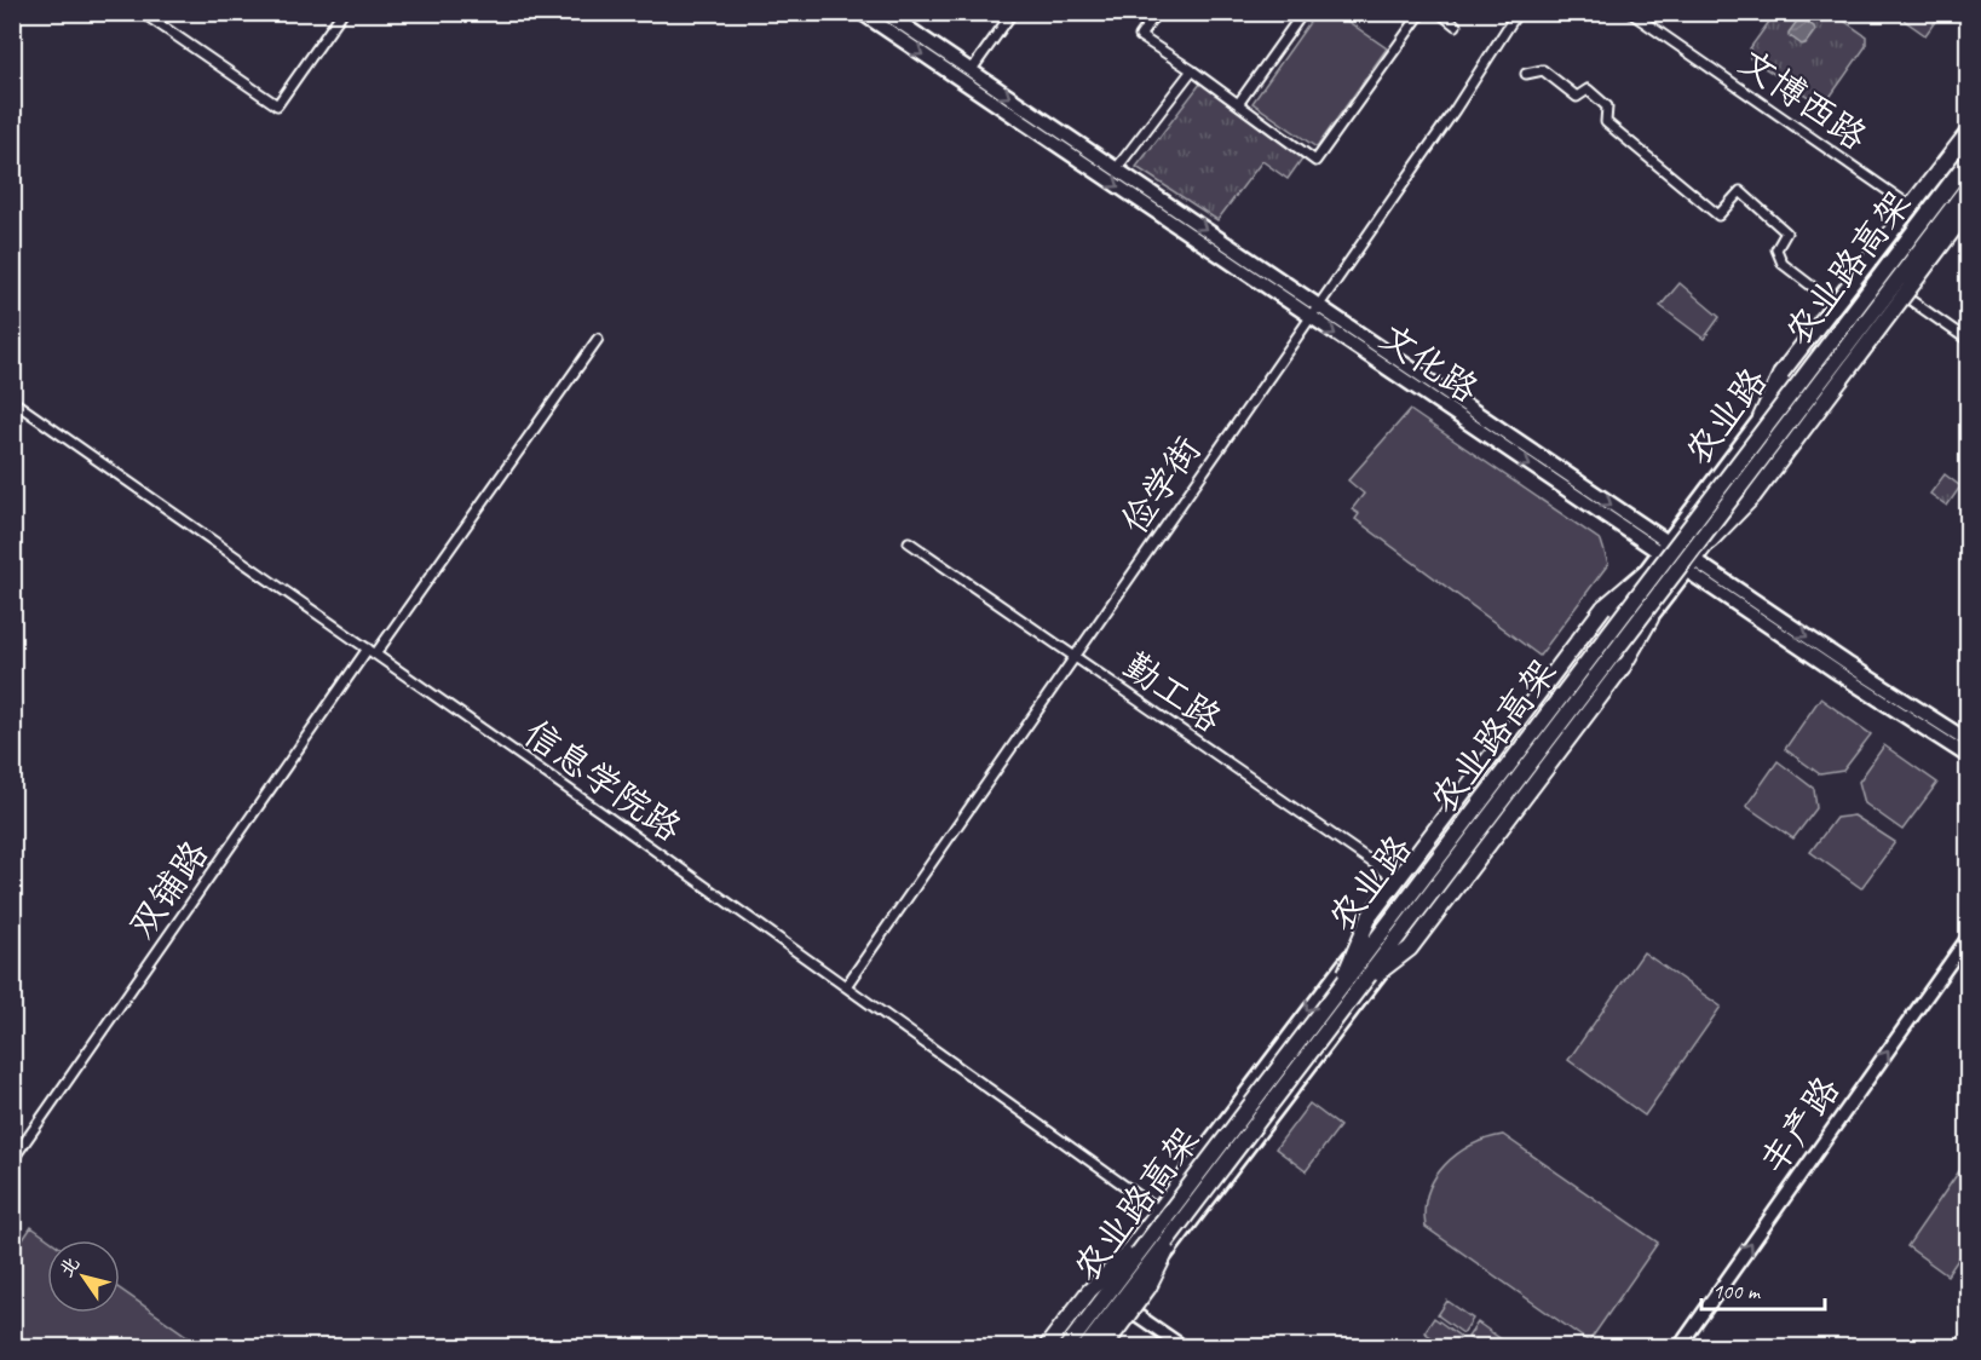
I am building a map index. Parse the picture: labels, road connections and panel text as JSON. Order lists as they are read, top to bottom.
{
  "streets": {
    "highway": ["农业路高架"],
    "main road": ["文化路"],
    "street": [
      "文博西路",
      "农业路",
      "俭学街",
      "勤工路",
      "信息学院路",
      "双铺路",
      "丰产路"
    ]
  },
  "crossings": [
    ["文博西路", "农业路"],
    ["文化路", "农业路"],
    ["文化路", "俭学街"],
    ["农业路", "勤工路"],
    ["农业路", "信息学院路"],
    ["俭学街", "勤工路"],
    ["俭学街", "信息学院路"],
    ["信息学院路", "双铺路"]
  ],
  "one_way": ["文化路", "丰产路"],
  "scale_bar": "100 m",
  "north": "top left"
}
